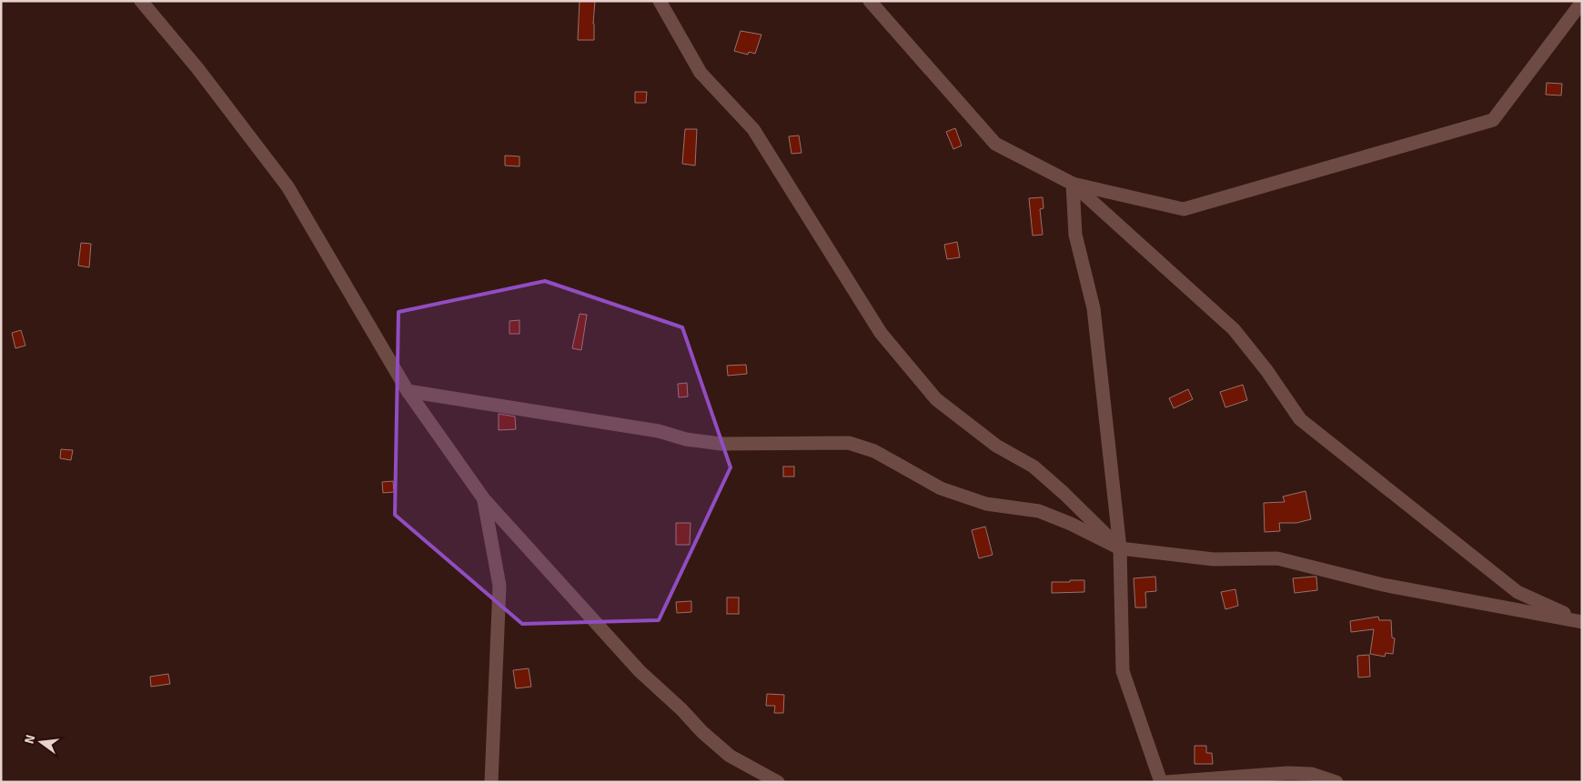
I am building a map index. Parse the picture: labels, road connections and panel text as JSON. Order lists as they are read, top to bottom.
{
  "north": "left"
}
